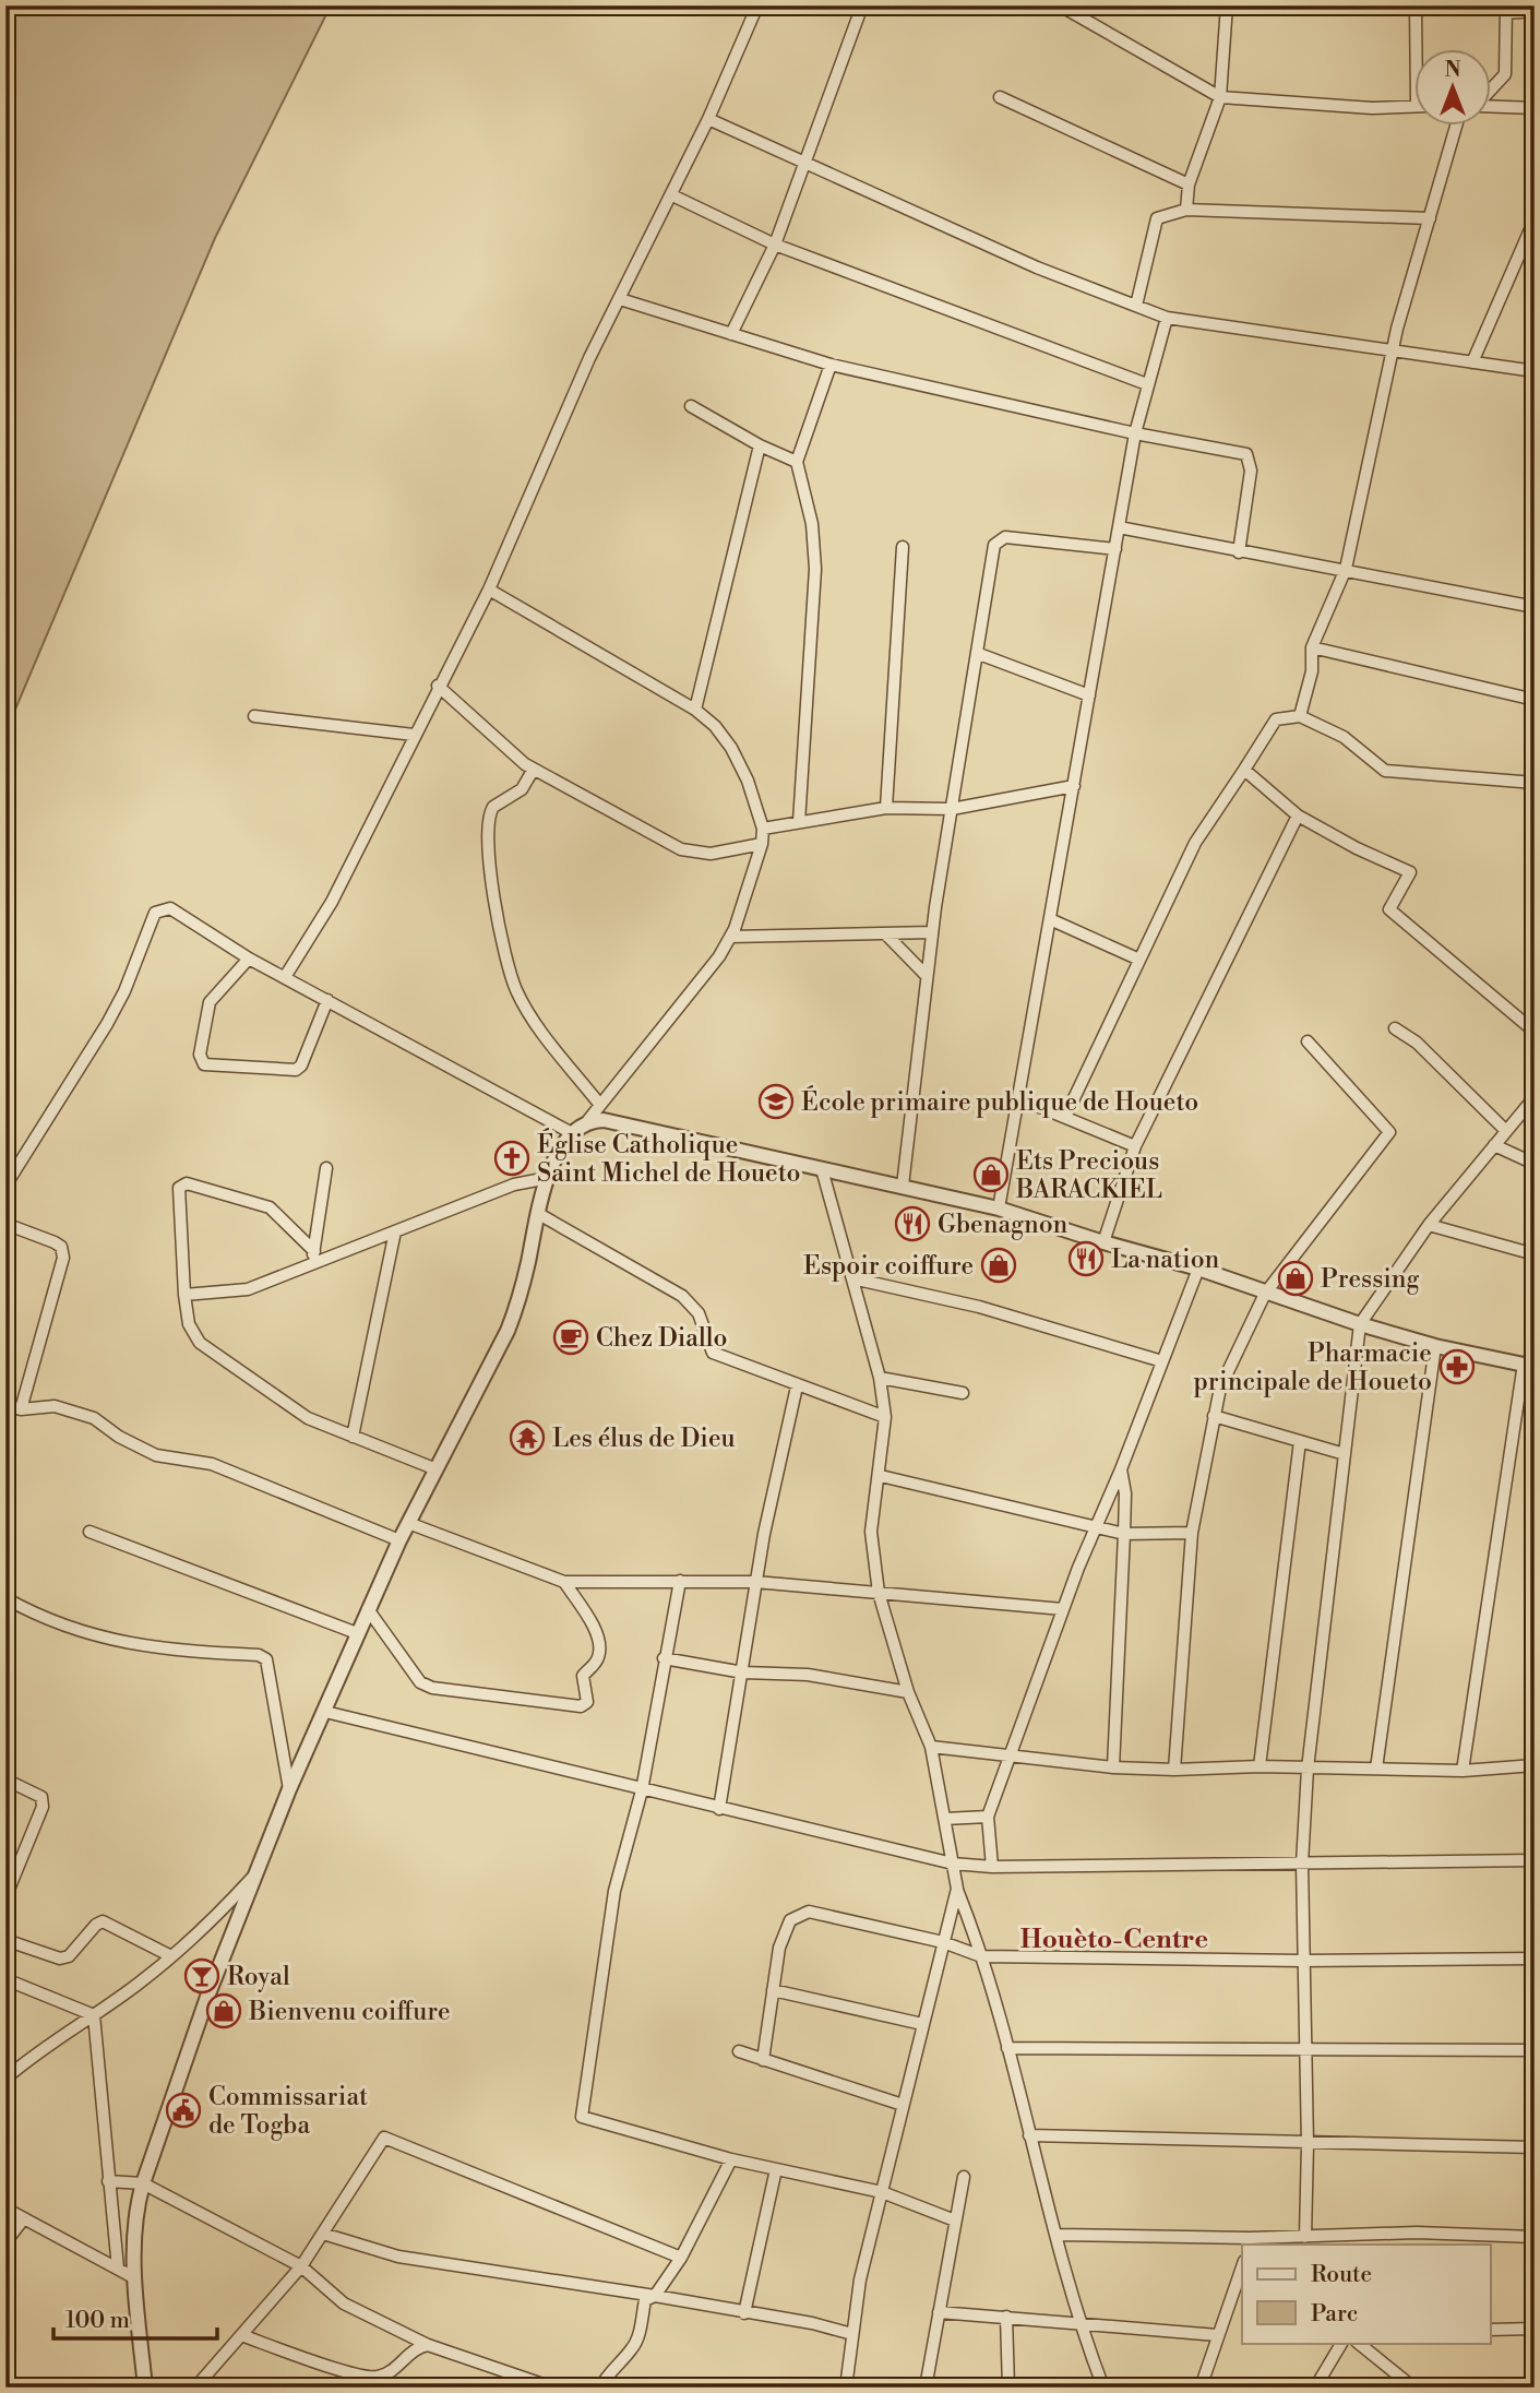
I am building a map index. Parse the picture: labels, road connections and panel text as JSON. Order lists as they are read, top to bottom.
{
  "districts": ["Houèto-Centre"],
  "places": {
    "school or university": ["École primaire publique de Houeto"],
    "church": ["Église Catholique Saint Michel de Houeto"],
    "shop": [
      "Ets Precious BARACKIEL",
      "Espoir coiffure",
      "Pressing",
      "Bienvenu coiffure"
    ],
    "restaurant": ["Gbenagnon", "La nation"],
    "cafe": ["Chez Diallo"],
    "pharmacy": ["Pharmacie principale de Houeto"],
    "temple": ["Les élus de Dieu"],
    "bar": ["Royal"],
    "public building": ["Commissariat de Togba"]
  },
  "legend": ["Route", "Parc"],
  "scale_bar": "100 m",
  "north": "top"
}
